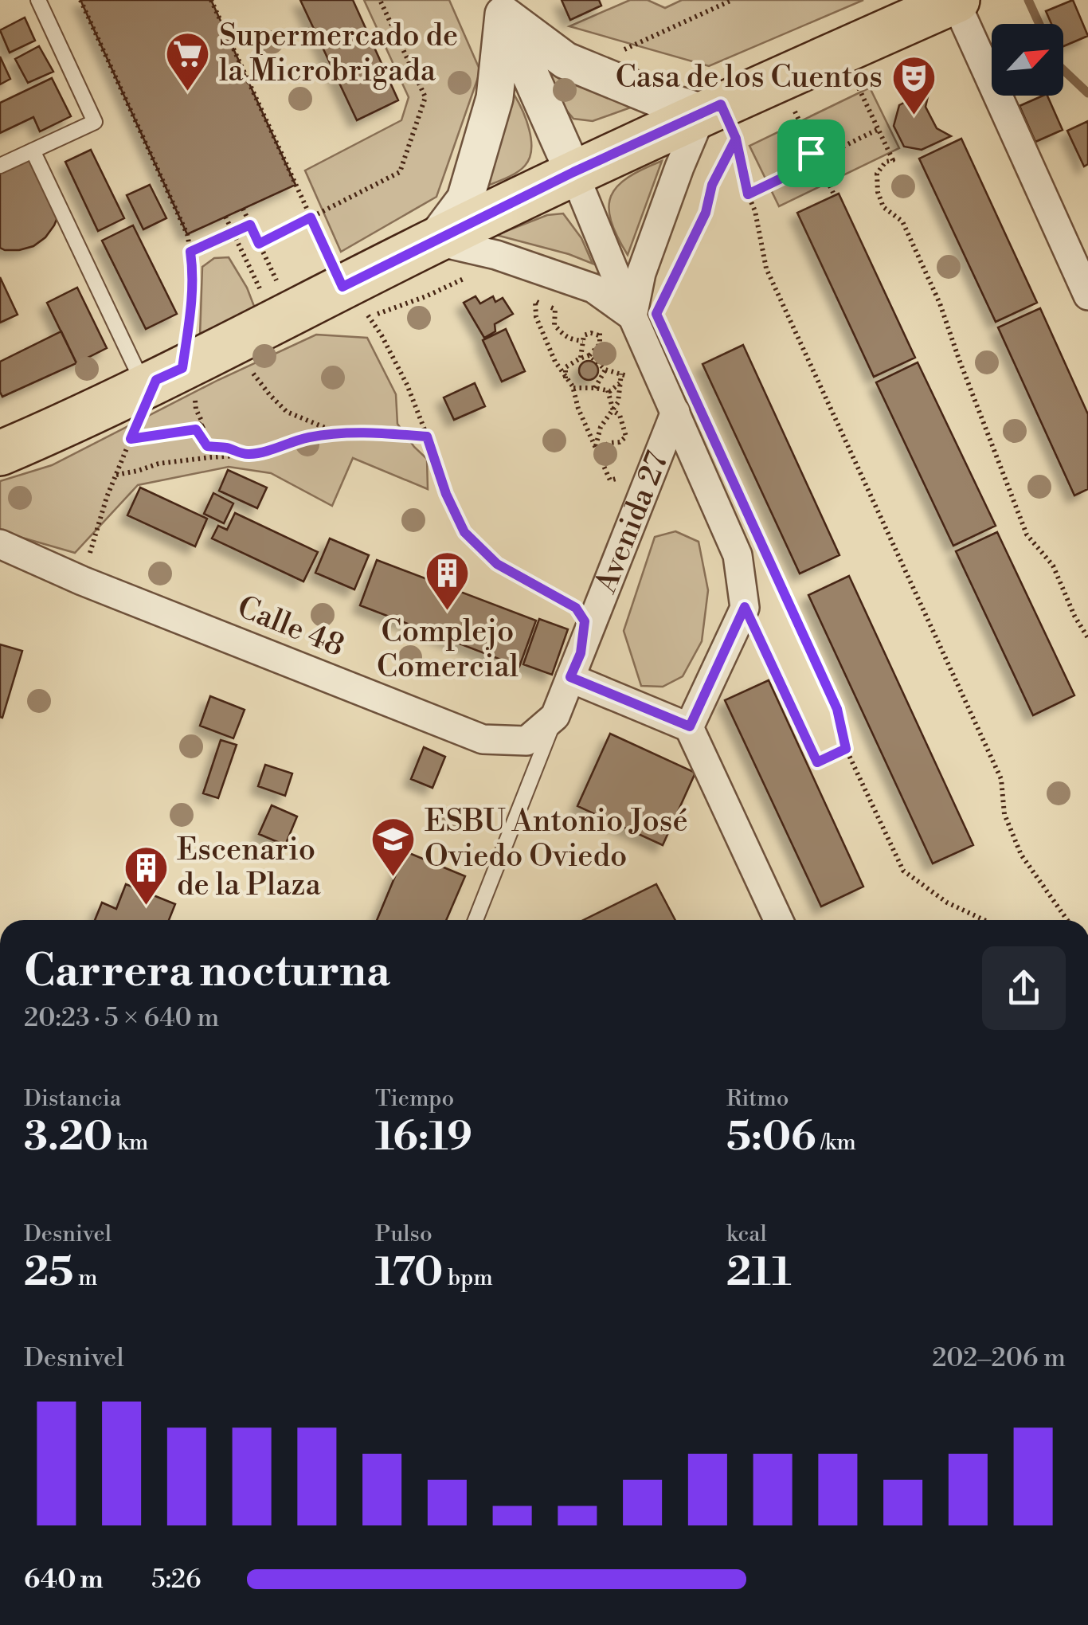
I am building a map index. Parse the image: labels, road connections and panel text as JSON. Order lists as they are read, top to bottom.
{
  "streets": {
    "street": ["Avenida 27", "Calle 48"]
  },
  "crossings": [
    ["Avenida 27", "Calle 48"]
  ],
  "places": {
    "supermarket": ["Supermercado de la Microbrigada"],
    "theatre": ["Casa de los Cuentos"],
    "building": ["Complejo Comercial", "Escenario de la Plaza"],
    "school or university": ["ESBU Antonio José Oviedo Oviedo"]
  },
  "north": "top right",
  "page": {
    "heading": ["Carrera nocturna", "20:23 · 5 × 640 m"],
    "stats": [
      ["Distancia", "3.20 km"],
      ["Tiempo", "16:19"],
      ["Ritmo", "5:06 /km"],
      ["Desnivel", "25 m"],
      ["Pulso", "170 bpm"],
      ["kcal", "211"]
    ],
    "chart": ["Desnivel", "202–206 m"],
    "list": [
      {
        "name": "640 m",
        "note": "5:26"
      }
    ]
  }
}
